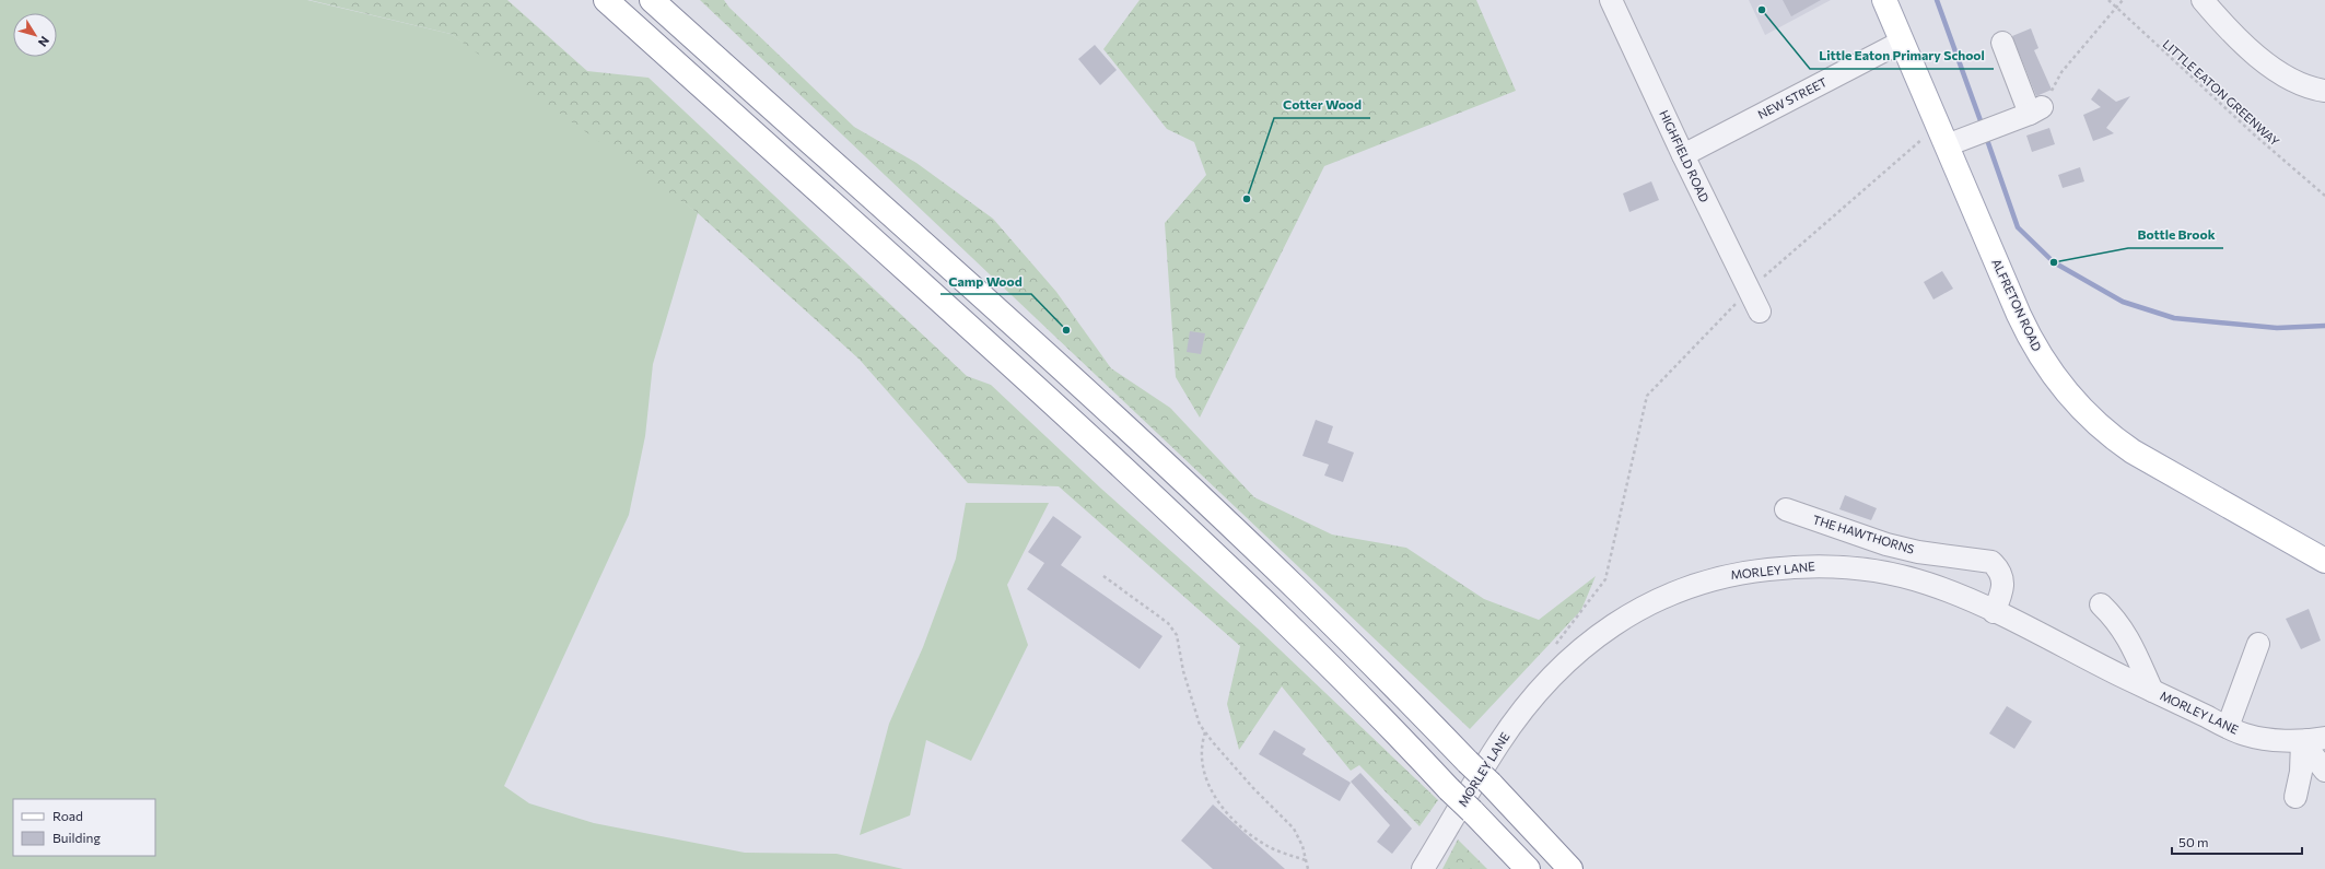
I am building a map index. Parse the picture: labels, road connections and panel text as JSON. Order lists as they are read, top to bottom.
{
  "streets": {
    "main road": ["ALFRETON ROAD"],
    "street": [
      "NEW STREET",
      "HIGHFIELD ROAD",
      "THE HAWTHORNS",
      "MORLEY LANE"
    ],
    "path": ["LITTLE EATON GREENWAY"]
  },
  "crossings": [
    ["NEW STREET", "HIGHFIELD ROAD"],
    ["NEW STREET", "ALFRETON ROAD"],
    ["THE HAWTHORNS", "MORLEY LANE"]
  ],
  "places": [
    "Little Eaton Primary School",
    "Cotter Wood",
    "Bottle Brook",
    "Camp Wood"
  ],
  "legend": ["Road", "Building"],
  "scale_bar": "50 m",
  "north": "bottom right"
}
